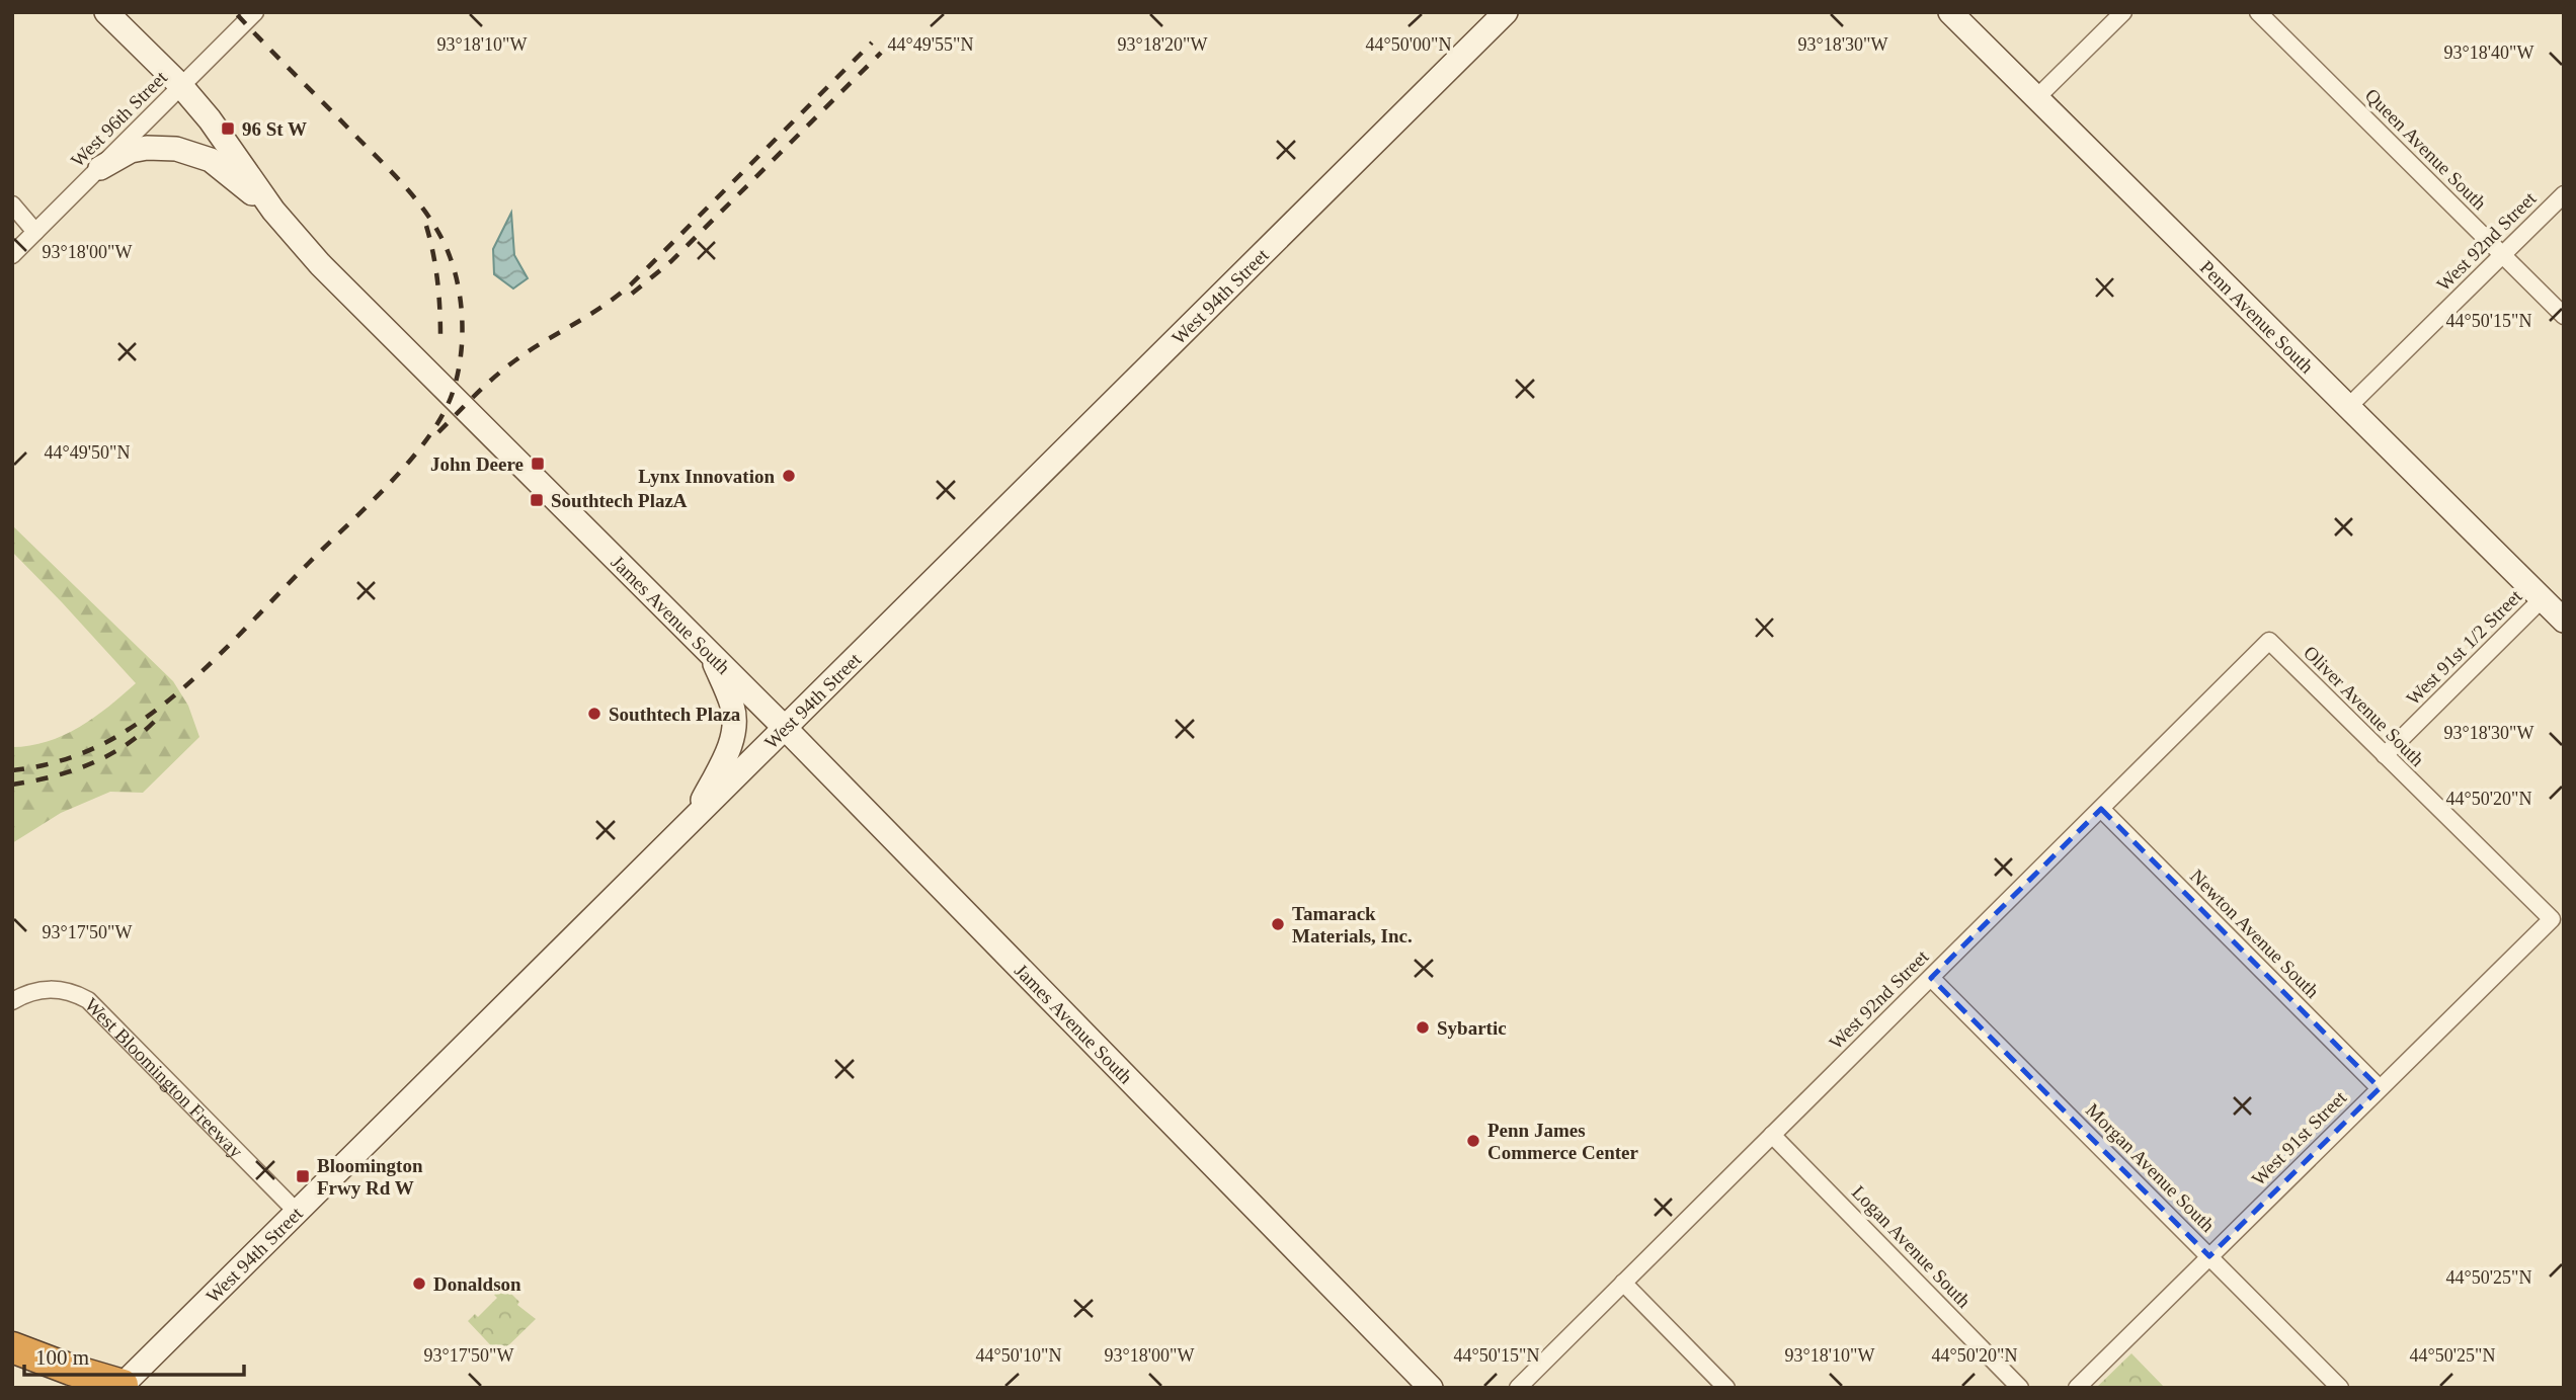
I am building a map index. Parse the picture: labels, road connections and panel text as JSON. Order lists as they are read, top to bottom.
{
  "streets": {
    "street": [
      "West 96th Street",
      "Queen Avenue South",
      "West 92nd Street",
      "West 94th Street",
      "Penn Avenue South",
      "James Avenue South",
      "West 91st 1/2 Street",
      "Oliver Avenue South",
      "Newton Avenue South",
      "West Bloomington Freeway",
      "West 91st Street",
      "Morgan Avenue South",
      "Logan Avenue South"
    ]
  },
  "crossings": [
    ["West 96th Street", "James Avenue South"],
    ["Queen Avenue South", "West 92nd Street"],
    ["West 92nd Street", "Penn Avenue South"],
    ["West 92nd Street", "Oliver Avenue South"],
    ["West 92nd Street", "Newton Avenue South"],
    ["West 92nd Street", "Morgan Avenue South"],
    ["West 92nd Street", "Logan Avenue South"],
    ["West 94th Street", "James Avenue South"],
    ["West 94th Street", "West Bloomington Freeway"],
    ["Penn Avenue South", "West 91st 1/2 Street"],
    ["West 91st 1/2 Street", "Oliver Avenue South"],
    ["Oliver Avenue South", "West 91st Street"],
    ["Newton Avenue South", "West 91st Street"],
    ["West 91st Street", "Morgan Avenue South"]
  ],
  "places": {
    "transit": [
      "96 St W",
      "John Deere",
      "Southtech PlazA",
      "Bloomington Frwy Rd W"
    ],
    "other": [
      "Lynx Innovation",
      "Southtech Plaza",
      "Tamarack Materials, Inc.",
      "Sybartic",
      "Penn James Commerce Center",
      "Donaldson"
    ]
  },
  "scale_bar": "100 m",
  "coordinates": [
    "93°18'10\"W",
    "44°49'55\"N",
    "93°18'20\"W",
    "44°50'00\"N",
    "93°18'30\"W",
    "93°18'40\"W",
    "93°18'00\"W",
    "44°50'15\"N",
    "44°49'50\"N",
    "44°50'20\"N",
    "93°17'50\"W",
    "44°50'25\"N",
    "44°50'10\"N"
  ]
}
